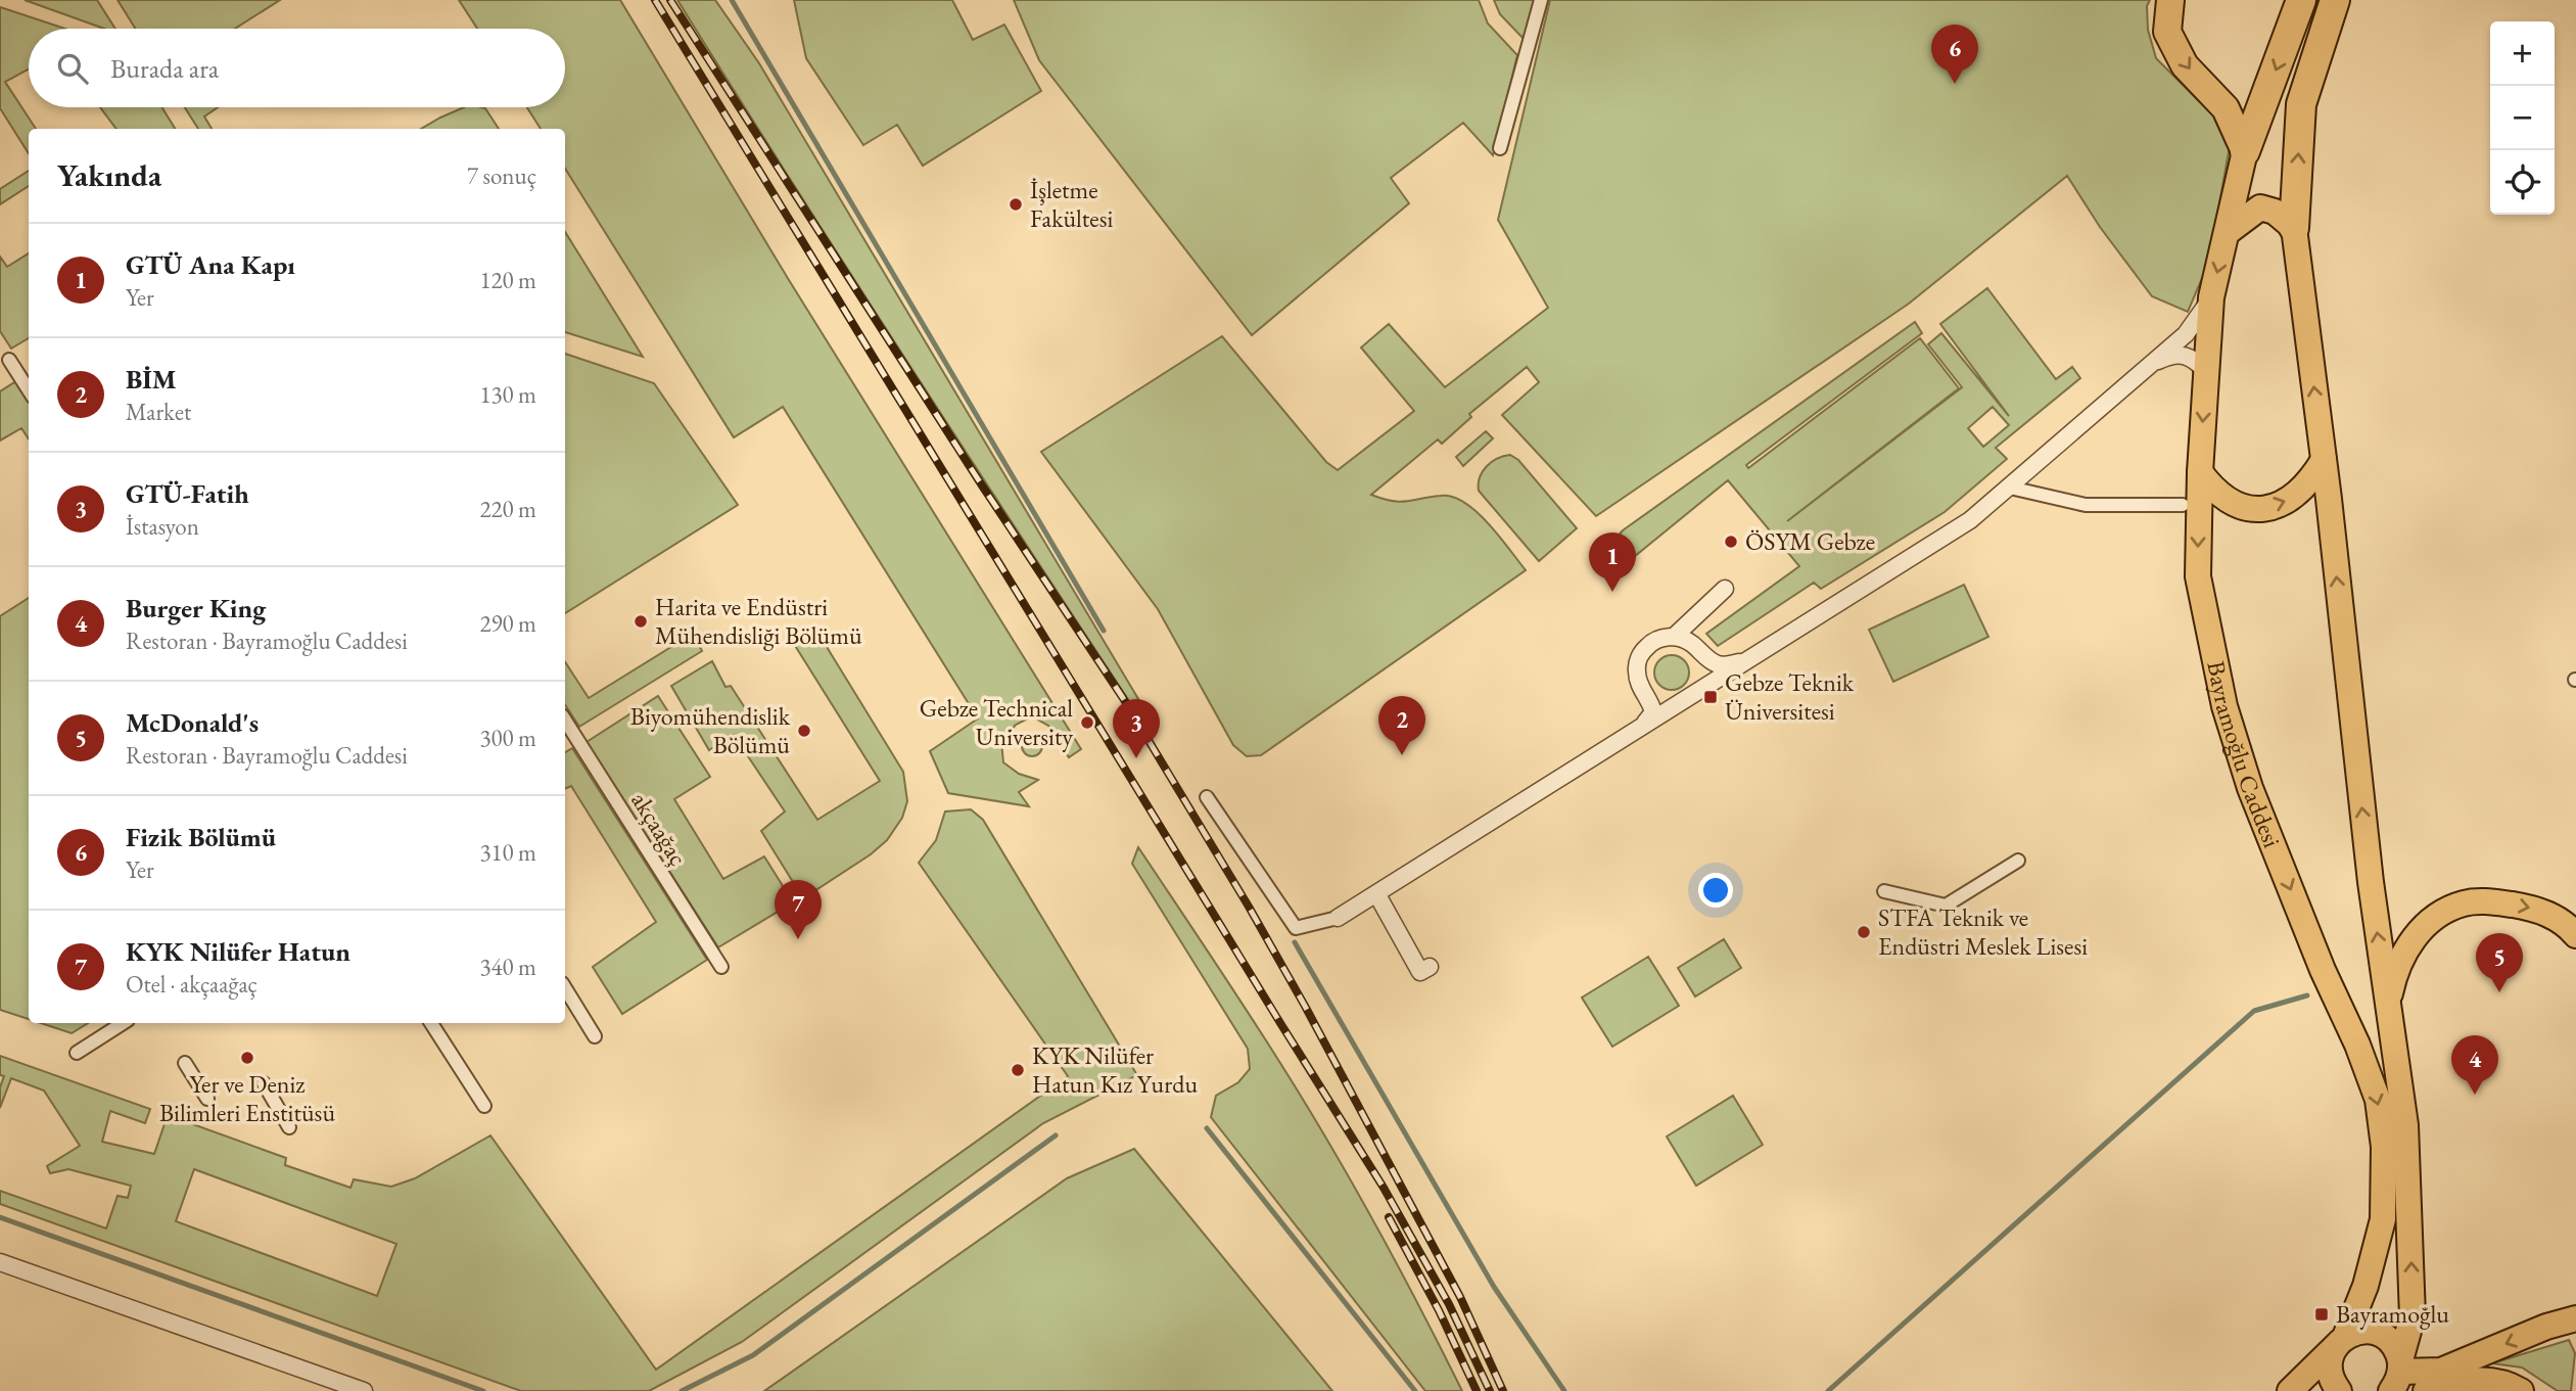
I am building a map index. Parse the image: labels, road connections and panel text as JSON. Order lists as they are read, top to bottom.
{
  "streets": {
    "main road": ["Bayramoğlu Caddesi"],
    "street": ["akçaağaç"]
  },
  "places": {
    "other": [
      "İşletme Fakültesi",
      "ÖSYM Gebze",
      "Harita ve Endüstri Mühendisliği Bölümü",
      "Gebze Technical University",
      "Biyomühendislik Bölümü",
      "STFA Teknik ve Endüstri Meslek Lisesi",
      "Yer ve Deniz Bilimleri Enstitüsü",
      "KYK Nilüfer Hatun Kız Yurdu"
    ],
    "transit": ["Gebze Teknik Üniversitesi", "Bayramoğlu"]
  },
  "page": {
    "map_buttons": ["+", "−"],
    "pins": [
      "6",
      "1",
      "2",
      "3",
      "7",
      "5",
      "4"
    ],
    "search": "Burada ara",
    "heading": ["Yakında", "7 sonuç"],
    "list": [
      {
        "mark": "1",
        "name": "GTÜ Ana Kapı",
        "note": "Yer",
        "value": "120 m"
      },
      {
        "mark": "2",
        "name": "BİM",
        "note": "Market",
        "value": "130 m"
      },
      {
        "mark": "3",
        "name": "GTÜ-Fatih",
        "note": "İstasyon",
        "value": "220 m"
      },
      {
        "mark": "4",
        "name": "Burger King",
        "note": "Restoran · Bayramoğlu Caddesi",
        "value": "290 m"
      },
      {
        "mark": "5",
        "name": "McDonald's",
        "note": "Restoran · Bayramoğlu Caddesi",
        "value": "300 m"
      },
      {
        "mark": "6",
        "name": "Fizik Bölümü",
        "note": "Yer",
        "value": "310 m"
      },
      {
        "mark": "7",
        "name": "KYK Nilüfer Hatun",
        "note": "Otel · akçaağaç",
        "value": "340 m"
      }
    ]
  }
}
